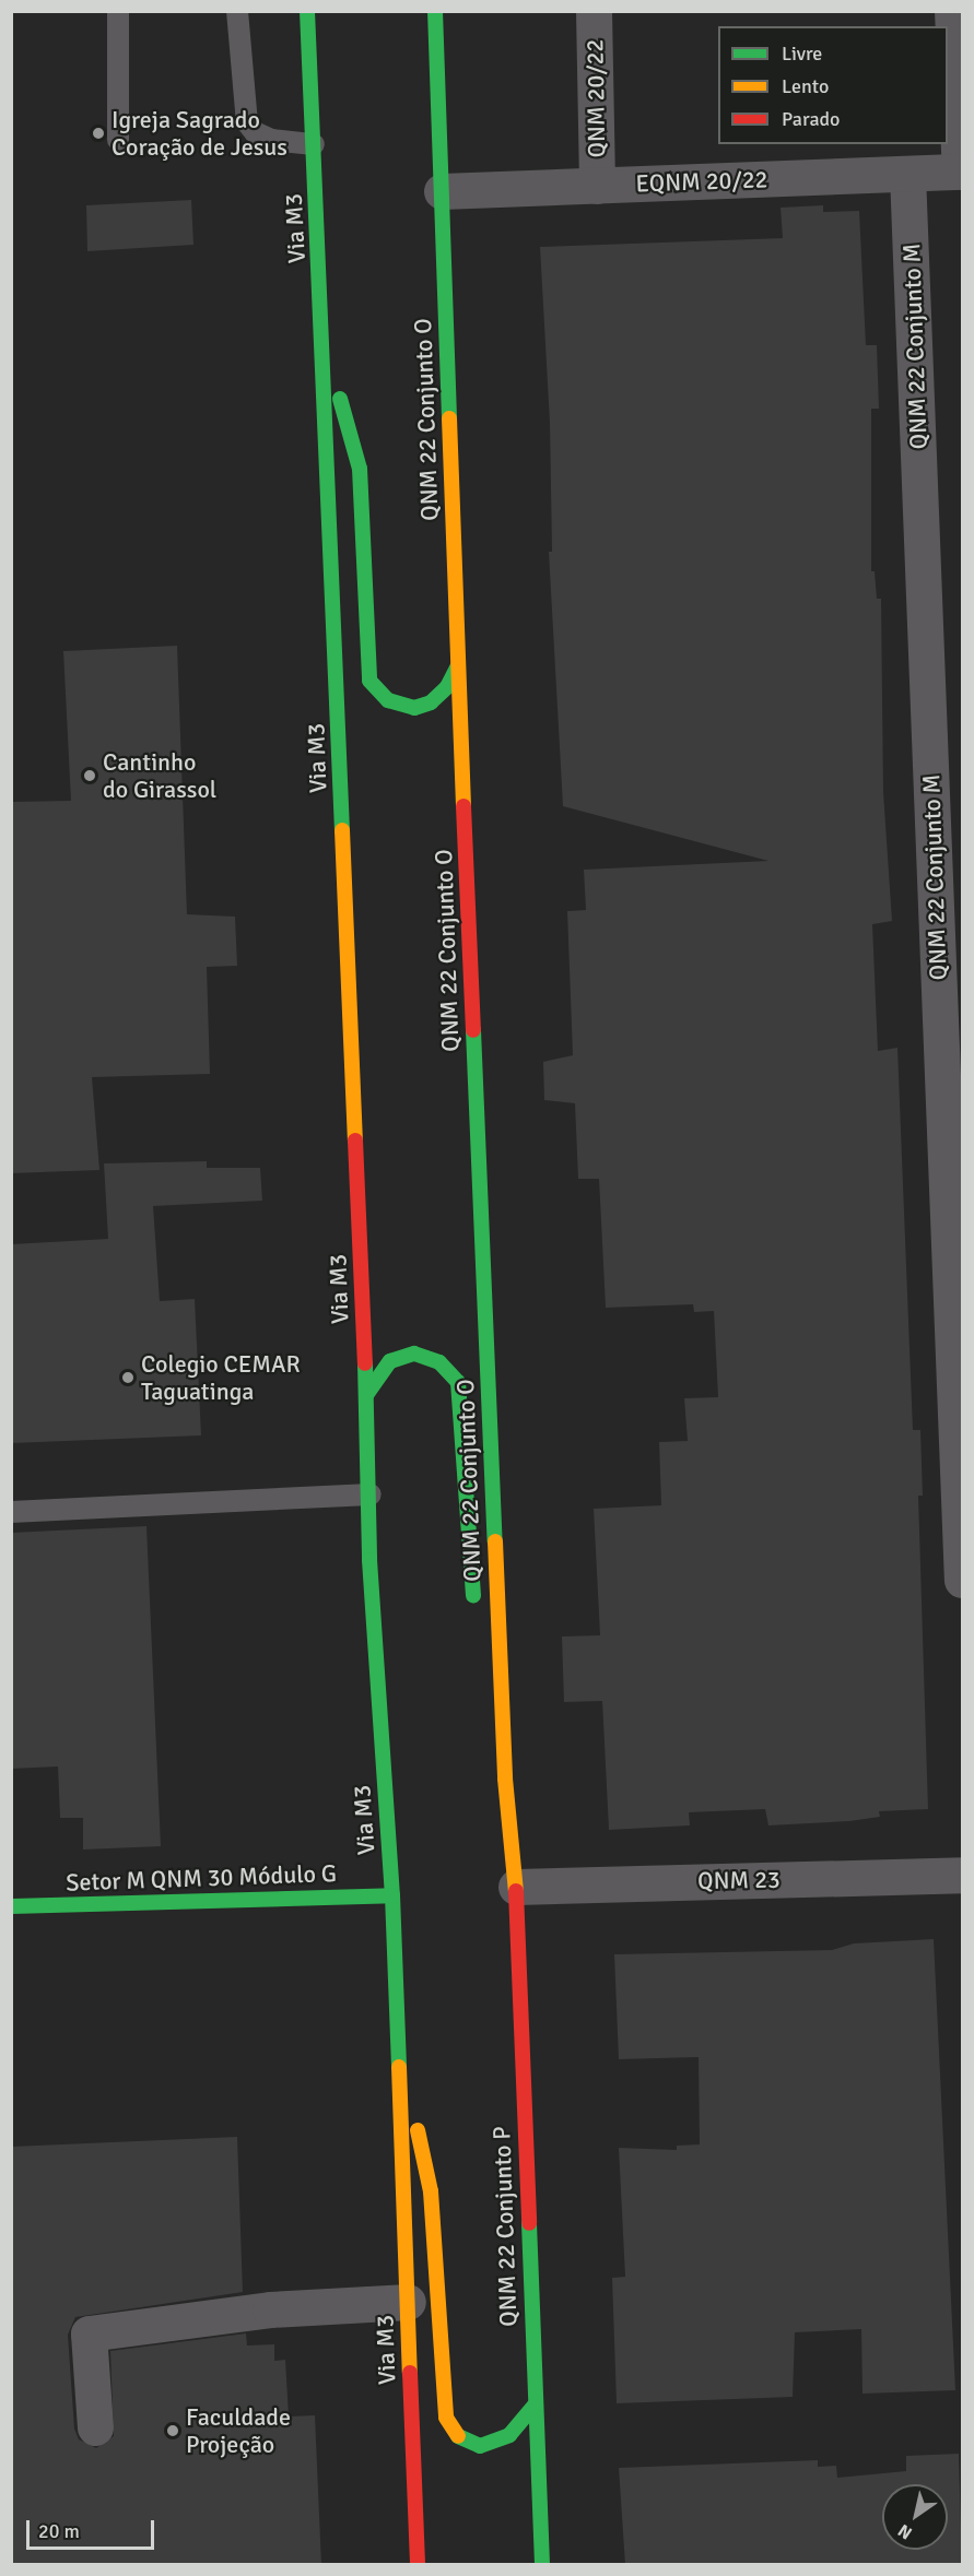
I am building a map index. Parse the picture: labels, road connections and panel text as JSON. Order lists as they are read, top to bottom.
{
  "streets": {
    "main road": [
      "Via M3",
      "QNM 22 Conjunto O",
      "Setor M QNM 30 Módulo G",
      "QNM 22 Conjunto P"
    ],
    "street": [
      "QNM 20/22",
      "EQNM 20/22",
      "QNM 22 Conjunto M",
      "QNM 23"
    ]
  },
  "crossings": [
    ["QNM 20/22", "EQNM 20/22"],
    ["EQNM 20/22", "QNM 22 Conjunto M"],
    ["EQNM 20/22", "QNM 22 Conjunto O"],
    ["Via M3", "Setor M QNM 30 Módulo G"],
    ["QNM 22 Conjunto O", "QNM 23"],
    ["QNM 22 Conjunto O", "QNM 22 Conjunto P"],
    ["QNM 23", "QNM 22 Conjunto P"]
  ],
  "places": [
    "Igreja Sagrado Coração de Jesus",
    "Cantinho do Girassol",
    "Colegio CEMAR Taguatinga",
    "Faculdade Projeção"
  ],
  "legend": ["Livre", "Lento", "Parado"],
  "scale_bar": "20 m",
  "north": "bottom left"
}
